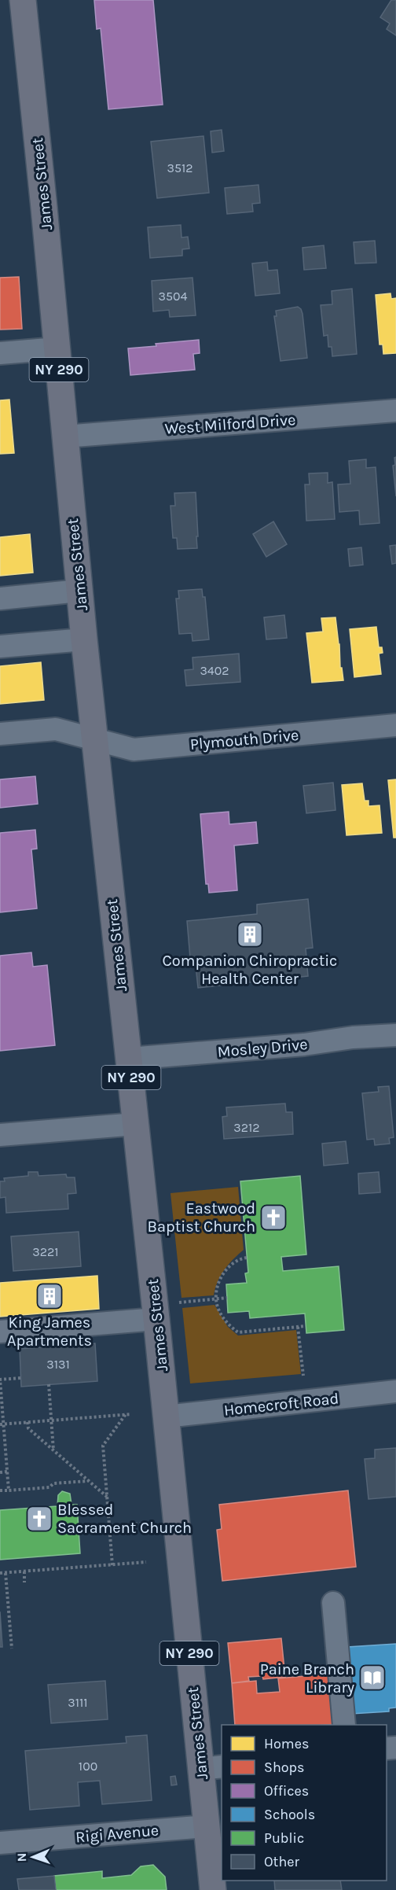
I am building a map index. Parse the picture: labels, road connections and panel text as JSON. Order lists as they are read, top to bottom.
{
  "streets": {
    "main road": ["James Street", "NY 290"],
    "street": [
      "West Milford Drive",
      "Plymouth Drive",
      "Mosley Drive",
      "Homecroft Road",
      "Rigi Avenue"
    ]
  },
  "crossings": [
    ["James Street", "West Milford Drive"],
    ["James Street", "Plymouth Drive"],
    ["James Street", "Mosley Drive"],
    ["James Street", "Homecroft Road"],
    ["James Street", "Rigi Avenue"]
  ],
  "places": {
    "building": ["Companion Chiropractic Health Center", "King James Apartments"],
    "church": ["Eastwood Baptist Church", "Blessed Sacrament Church"],
    "library": ["Paine Branch Library"]
  },
  "house_numbers": [
    "3512",
    "3504",
    "3402",
    "3212",
    "3221",
    "3131",
    "3111",
    "100"
  ],
  "legend": [
    "Homes",
    "Shops",
    "Offices",
    "Schools",
    "Public",
    "Other"
  ],
  "north": "left"
}
